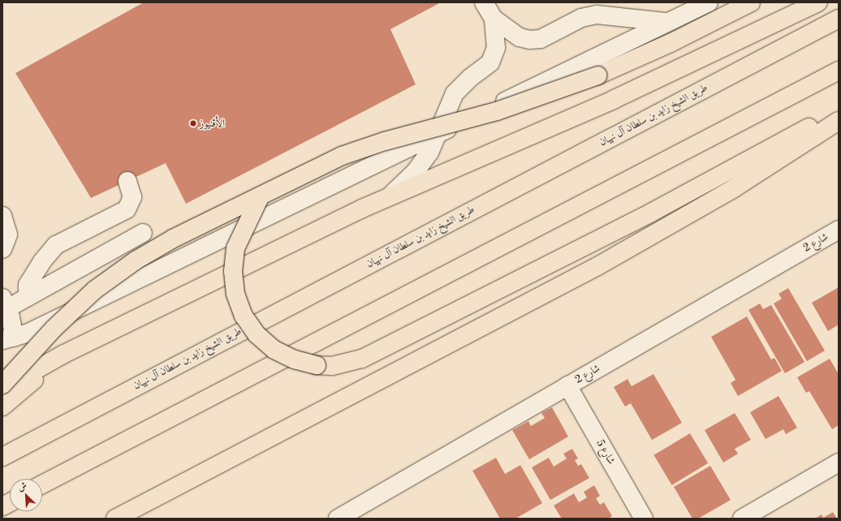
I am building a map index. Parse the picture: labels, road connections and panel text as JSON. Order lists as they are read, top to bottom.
{
  "streets": {
    "highway": ["طريق الشيخ زايد بن سلطان آل نهيان"],
    "street": ["شارع 2", "شارع 5"]
  },
  "crossings": [
    ["شارع 2", "شارع 5"]
  ],
  "places": ["الأڤنيوز"],
  "north": "top left"
}
